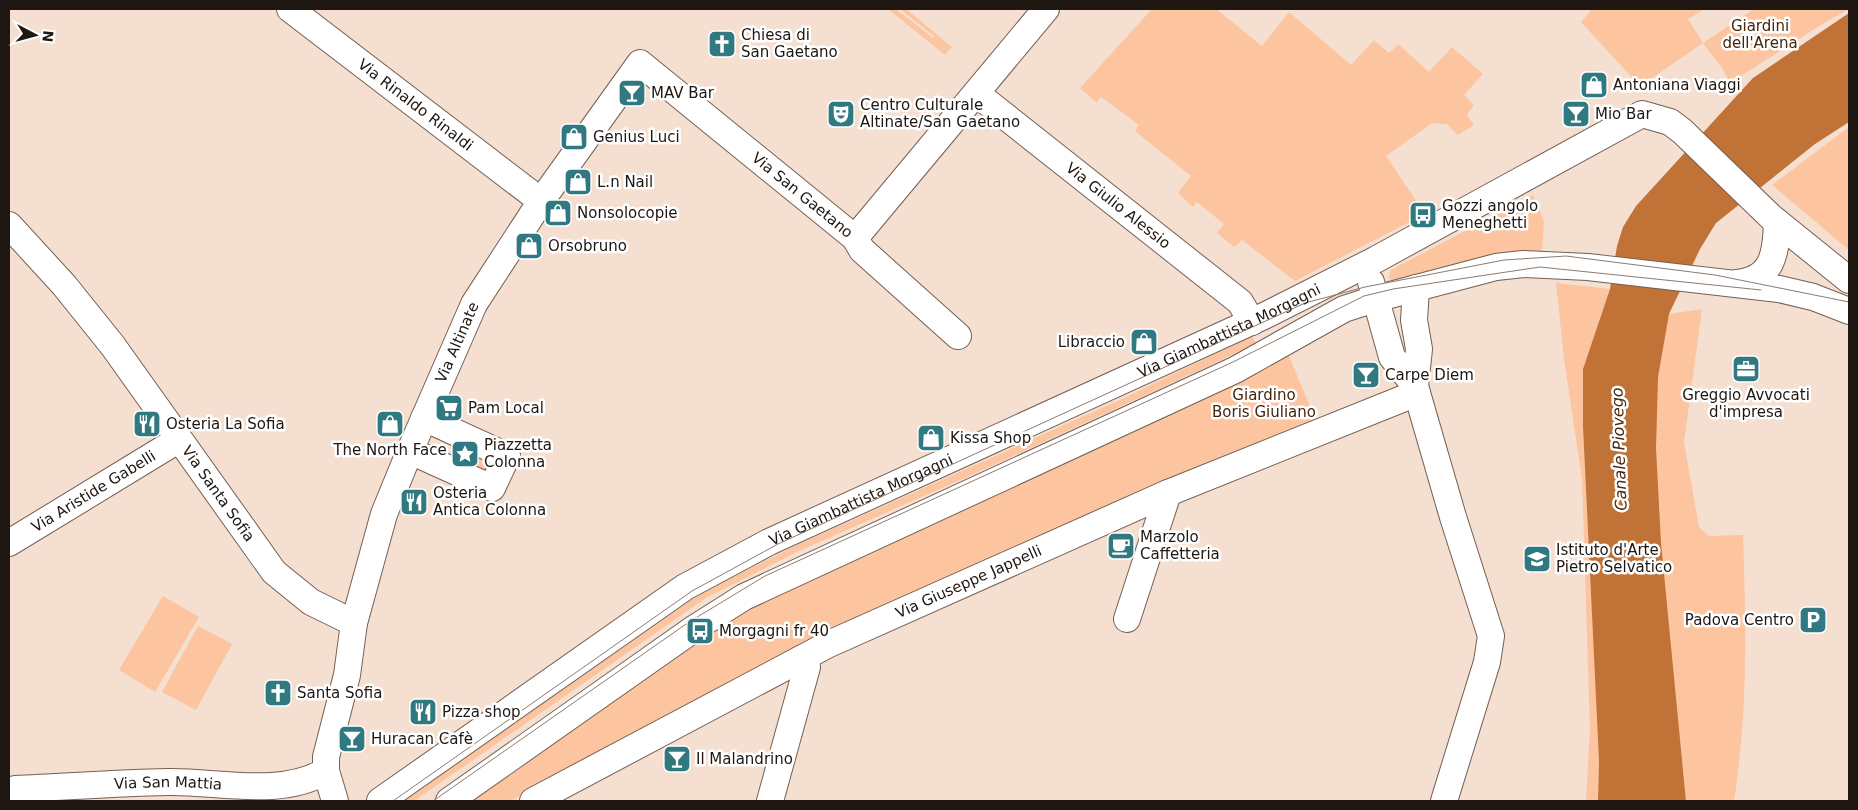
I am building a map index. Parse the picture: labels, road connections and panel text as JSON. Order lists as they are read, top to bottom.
{
  "streets": {
    "street": [
      "Via Rinaldo Rinaldi",
      "Via San Gaetano",
      "Via Giulio Alessio",
      "Via Giambattista Morgagni",
      "Via Altinate",
      "Via Aristide Gabelli",
      "Via Santa Sofia",
      "Via Giuseppe Jappelli",
      "Via San Mattia"
    ]
  },
  "crossings": [
    ["Via Rinaldo Rinaldi", "Via Altinate"],
    ["Via San Gaetano", "Via Altinate"],
    ["Via Giulio Alessio", "Via Giambattista Morgagni"],
    ["Via Altinate", "Via Santa Sofia"],
    ["Via Altinate", "Via San Mattia"],
    ["Via Aristide Gabelli", "Via Santa Sofia"]
  ],
  "water": ["Canale Piovego"],
  "parks": ["Giardini dell'Arena", "Giardino Boris Giuliano"],
  "places": {
    "church": ["Chiesa di San Gaetano", "Santa Sofia"],
    "shop": [
      "Antoniana Viaggi",
      "Genius Luci",
      "L.n Nail",
      "Nonsolocopie",
      "Orsobruno",
      "Libraccio",
      "The North Face",
      "Kissa Shop"
    ],
    "bar": [
      "MAV Bar",
      "Mio Bar",
      "Carpe Diem",
      "Huracan Cafè",
      "Il Malandrino"
    ],
    "theatre": ["Centro Culturale Altinate/San Gaetano"],
    "bus stop": ["Gozzi angolo Meneghetti", "Morgagni fr 40"],
    "office": ["Greggio Avvocati d'impresa"],
    "supermarket": ["Pam Local"],
    "restaurant": ["Osteria La Sofia", "Osteria Antica Colonna", "Pizza shop"],
    "place": ["Piazzetta Colonna"],
    "cafe": ["Marzolo Caffetteria"],
    "school or university": ["Istituto d'Arte Pietro Selvatico"],
    "parking": ["Padova Centro"]
  },
  "north": "right"
}
